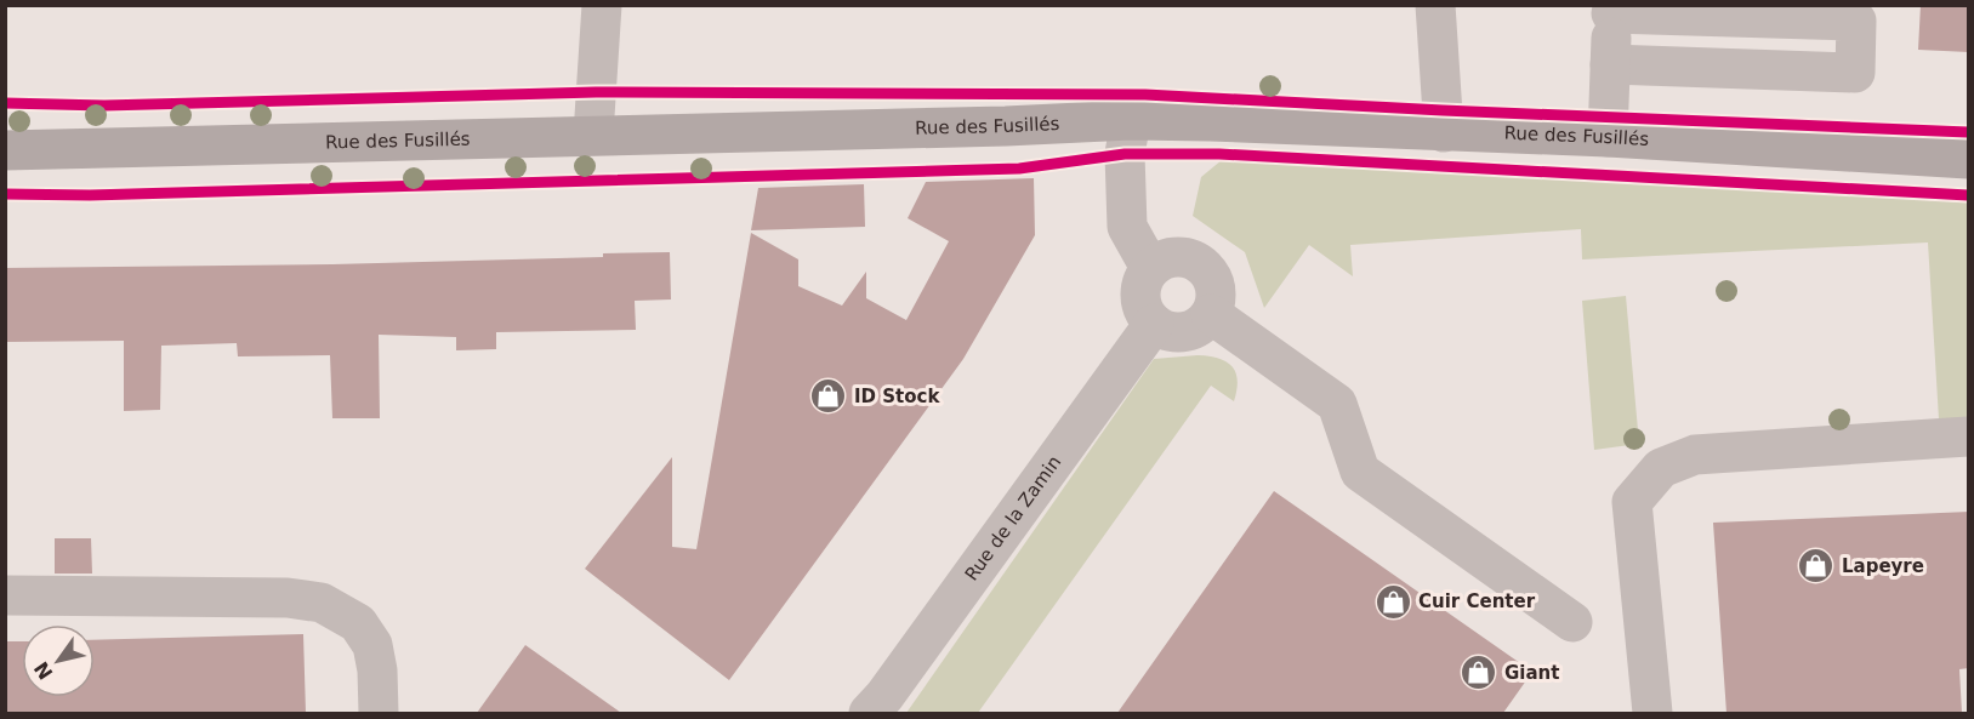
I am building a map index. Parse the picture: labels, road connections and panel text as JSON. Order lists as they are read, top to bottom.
{
  "streets": {
    "main road": ["Rue des Fusillés"],
    "street": ["Rue de la Zamin"]
  },
  "places": {
    "shop": [
      "ID Stock",
      "Lapeyre",
      "Cuir Center",
      "Giant"
    ]
  },
  "north": "bottom left"
}
